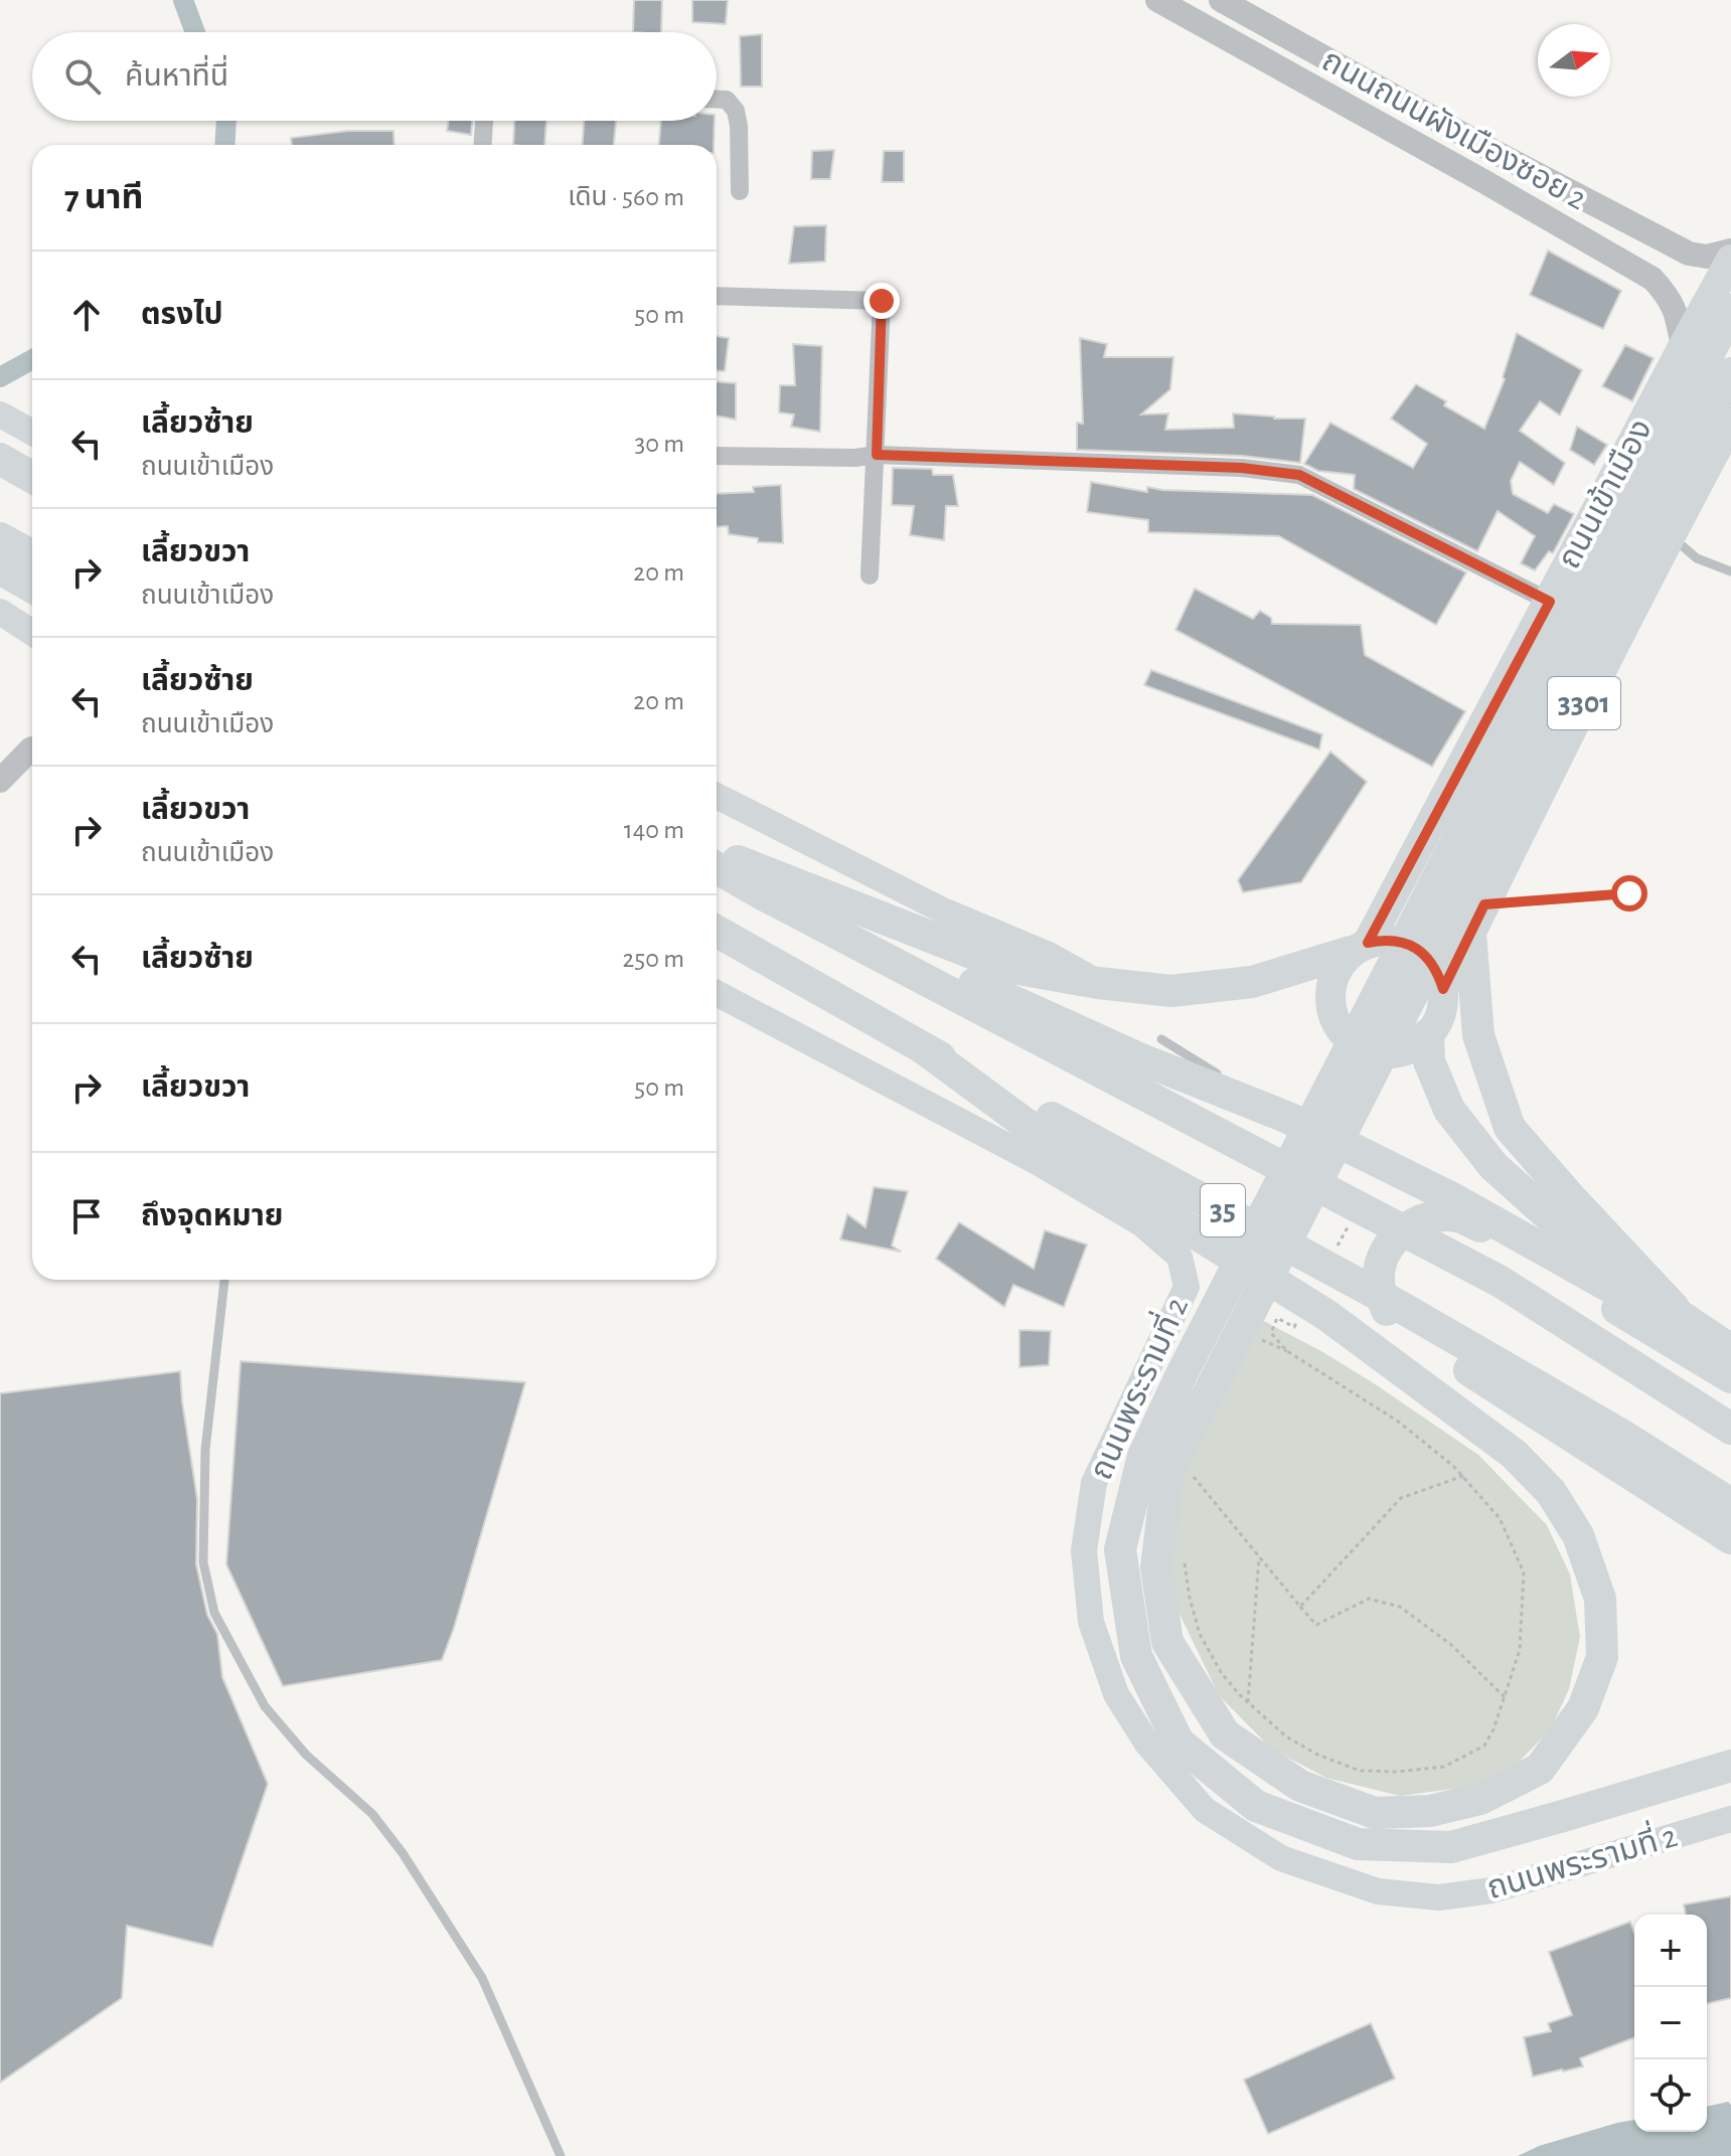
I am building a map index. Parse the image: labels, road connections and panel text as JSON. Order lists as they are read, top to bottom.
{
  "streets": {
    "highway": ["35"],
    "main road": ["ถนนเข้าเมือง", "3301", "ถนนพระรามที่ 2"],
    "street": ["ถนนถนนผังเมืองซอย 2"]
  },
  "crossings": [
    ["ถนนถนนผังเมืองซอย 2", "ถนนเข้าเมือง"],
    ["ถนนเข้าเมือง", "3301"]
  ],
  "north": "right",
  "page": {
    "search": "ค้นหาที่นี่",
    "heading": ["7 นาที", "เดิน · 560 m"],
    "list": [
      ["ตรงไป", "50 m"],
      ["เลี้ยวซ้าย", "ถนนเข้าเมือง", "30 m"],
      ["เลี้ยวขวา", "ถนนเข้าเมือง", "20 m"],
      ["เลี้ยวซ้าย", "ถนนเข้าเมือง", "20 m"],
      ["เลี้ยวขวา", "ถนนเข้าเมือง", "140 m"],
      ["เลี้ยวซ้าย", "250 m"],
      ["เลี้ยวขวา", "50 m"],
      "ถึงจุดหมาย"
    ],
    "map_buttons": ["+", "−"]
  }
}
